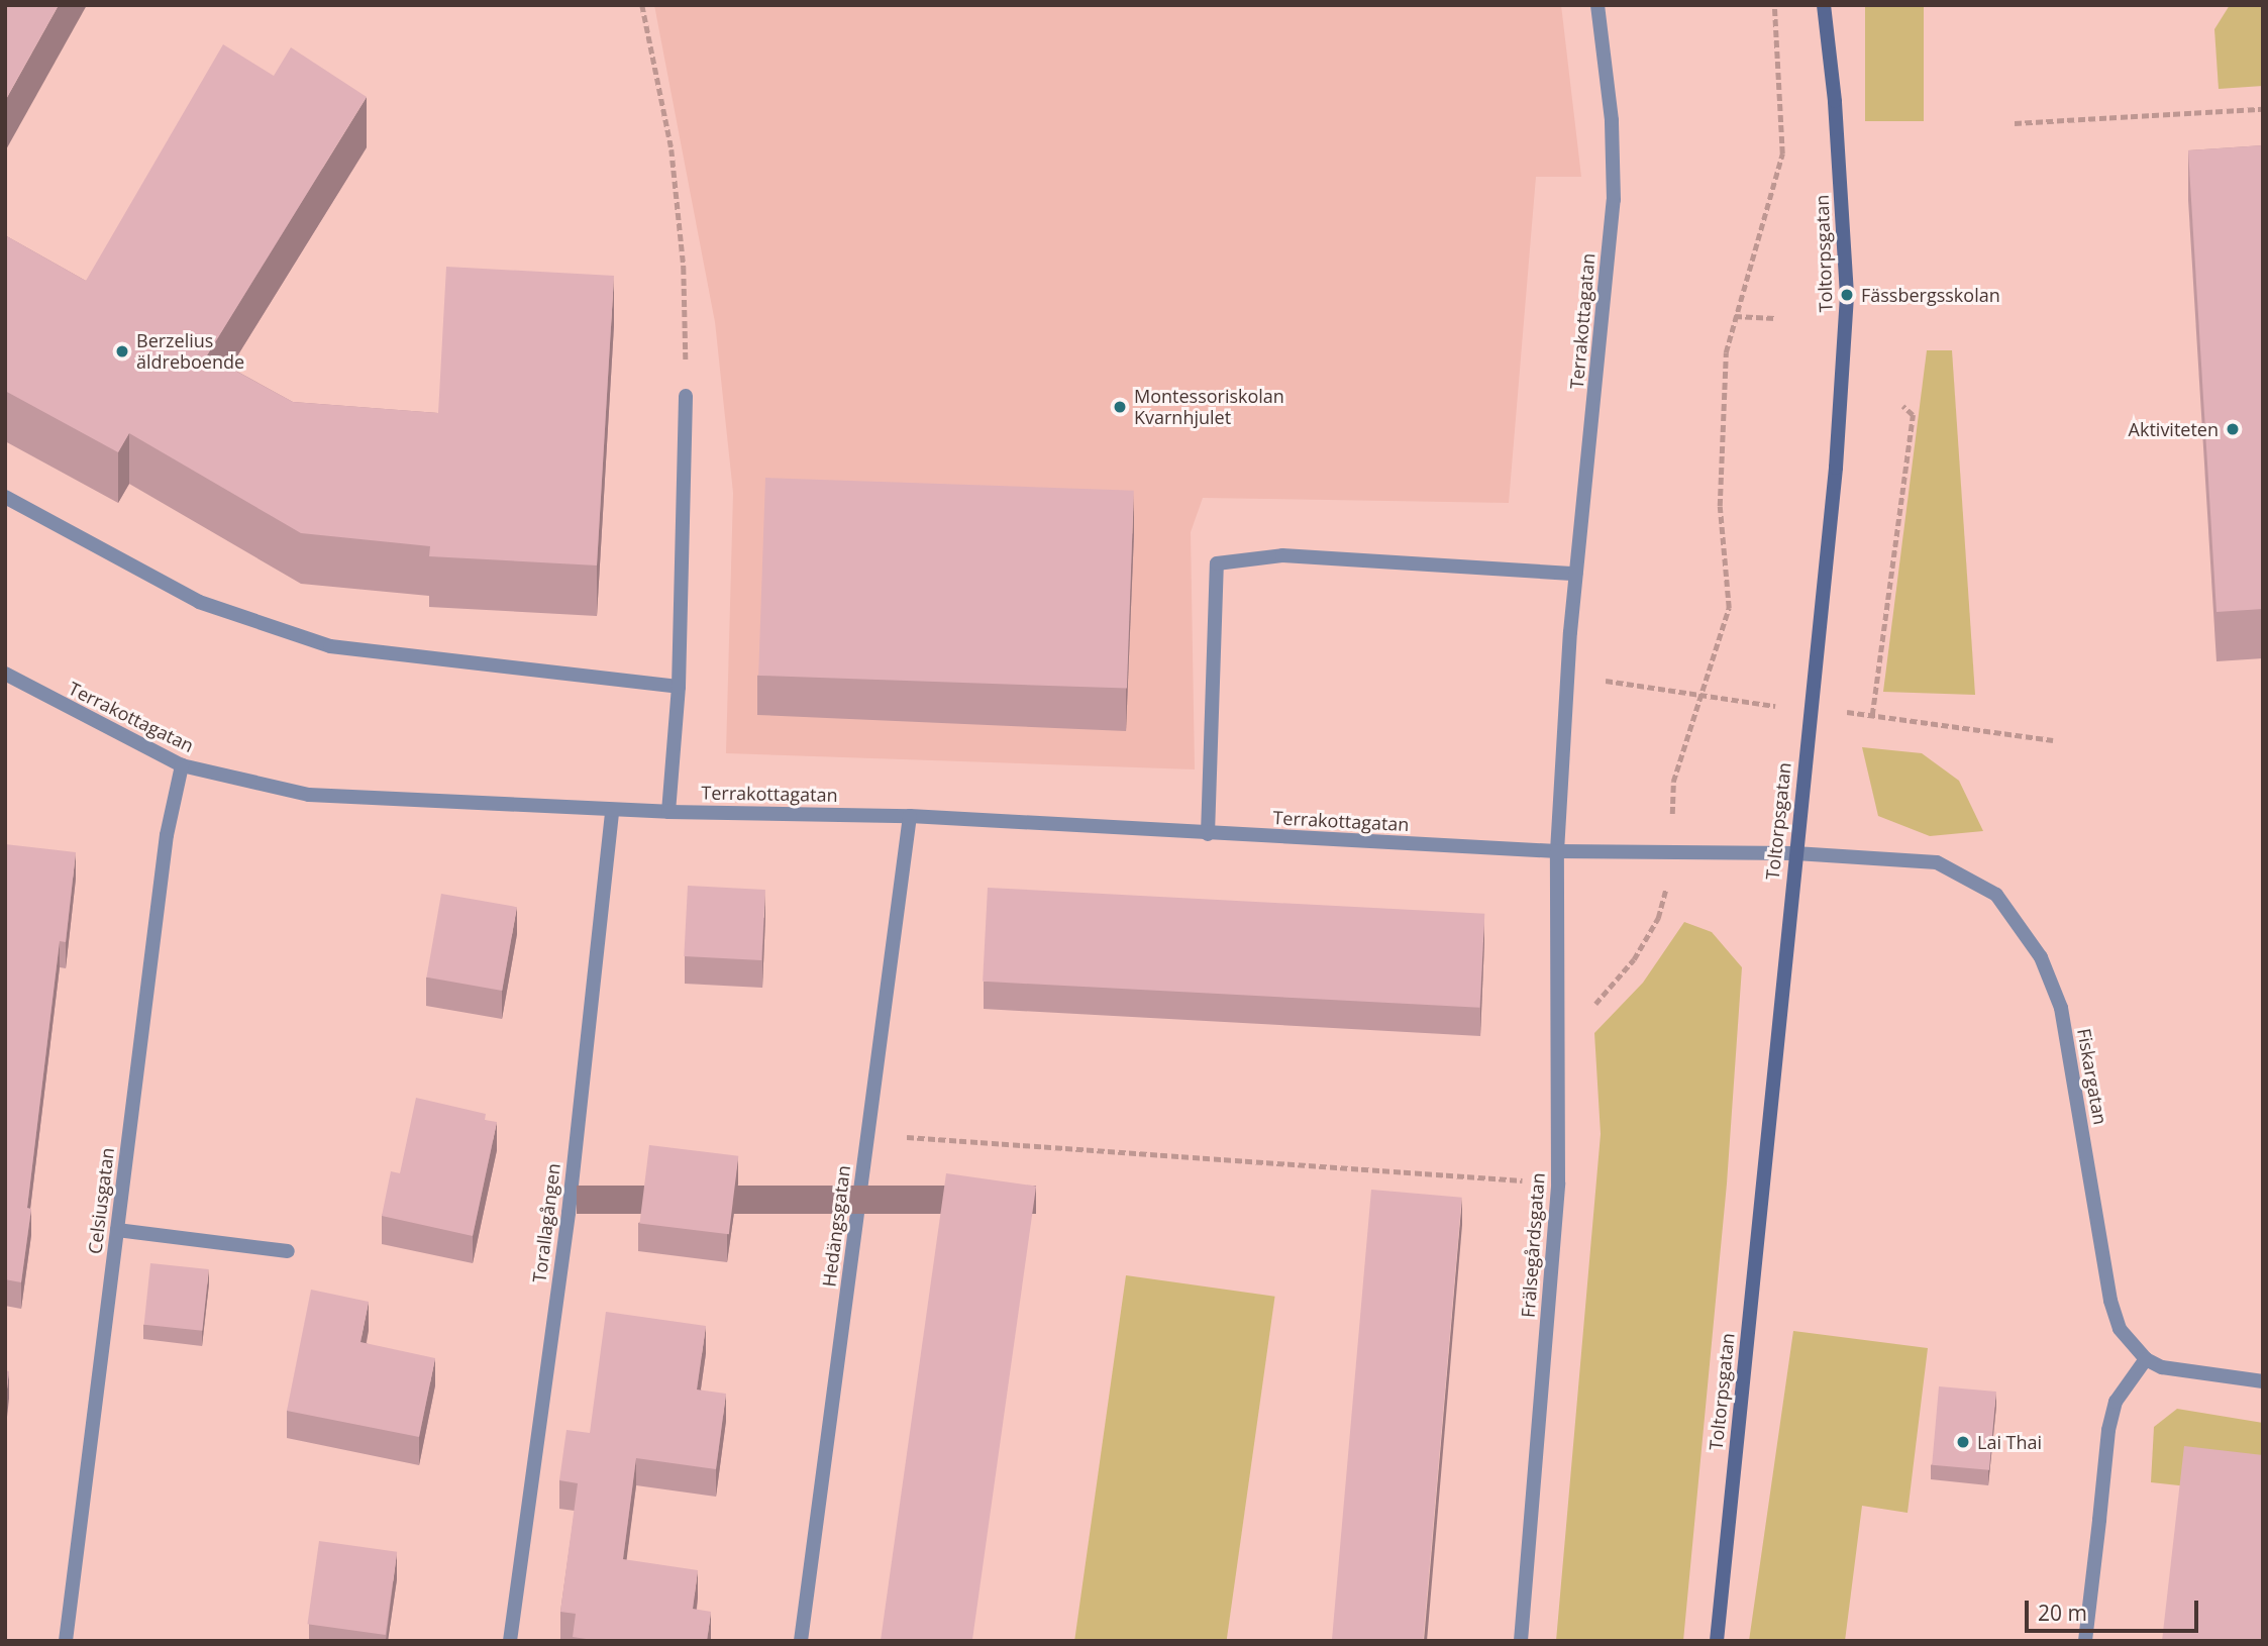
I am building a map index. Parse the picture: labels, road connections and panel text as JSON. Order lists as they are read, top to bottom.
{
  "streets": {
    "street": [
      "Toltorpsgatan",
      "Terrakottagatan",
      "Fiskargatan",
      "Celsiusgatan",
      "Torallagången",
      "Hedängsgatan",
      "Frälsegårdsgatan"
    ]
  },
  "crossings": [
    ["Toltorpsgatan", "Terrakottagatan"],
    ["Toltorpsgatan", "Fiskargatan"],
    ["Terrakottagatan", "Fiskargatan"],
    ["Terrakottagatan", "Celsiusgatan"],
    ["Terrakottagatan", "Torallagången"],
    ["Terrakottagatan", "Hedängsgatan"],
    ["Terrakottagatan", "Frälsegårdsgatan"]
  ],
  "places": [
    "Fässbergsskolan",
    "Berzelius äldreboende",
    "Montessoriskolan Kvarnhjulet",
    "Aktiviteten",
    "Lai Thai"
  ],
  "scale_bar": "20 m"
}
